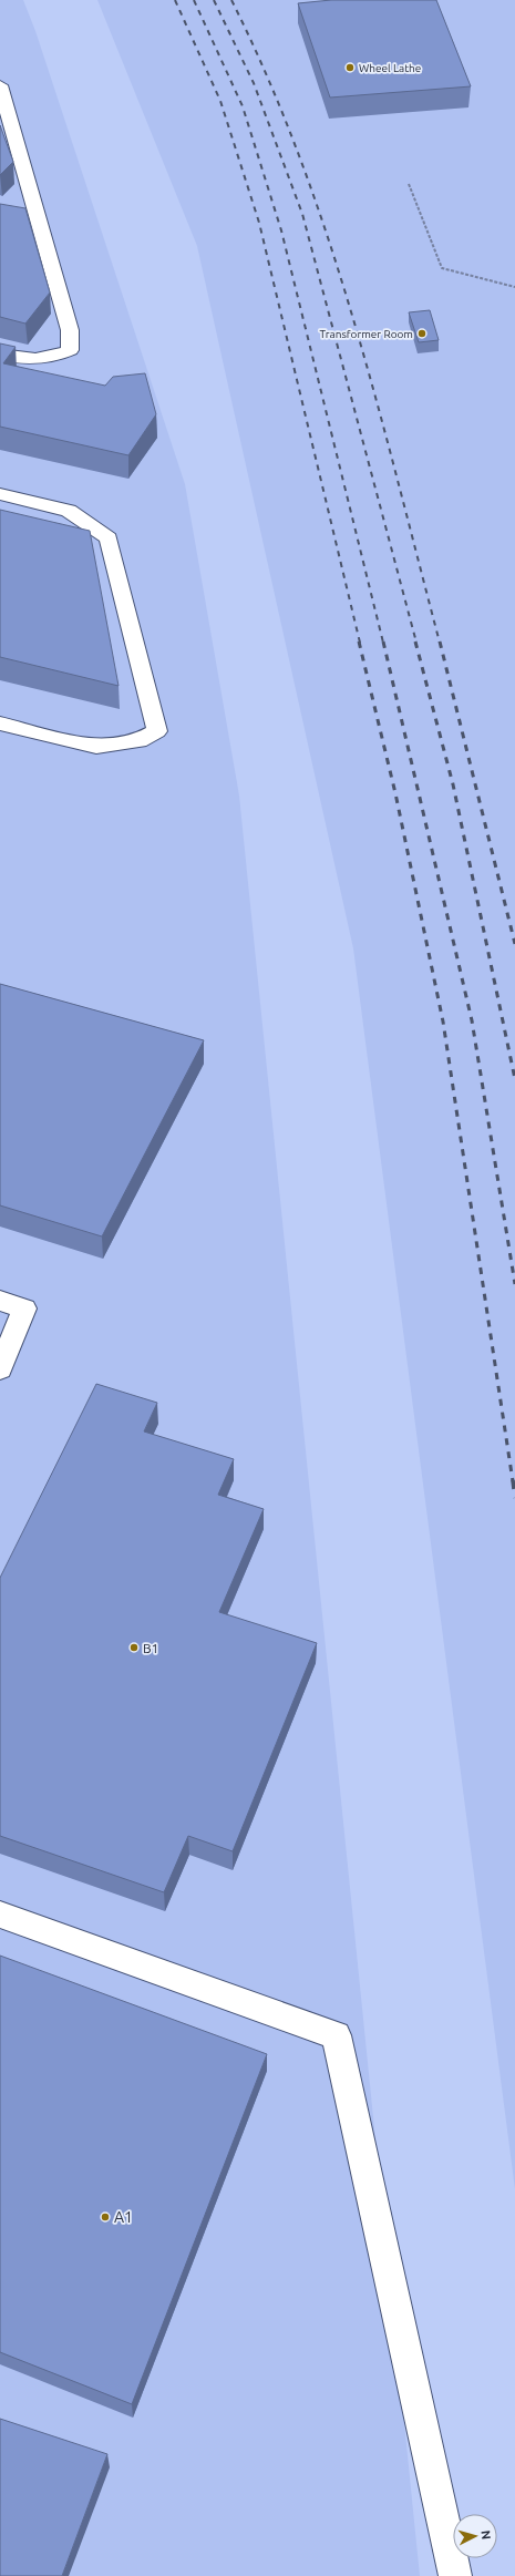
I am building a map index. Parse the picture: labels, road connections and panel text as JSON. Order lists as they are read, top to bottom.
{
  "places": [
    "Wheel Lathe",
    "Transformer Room",
    "B1",
    "A1"
  ],
  "north": "right"
}
